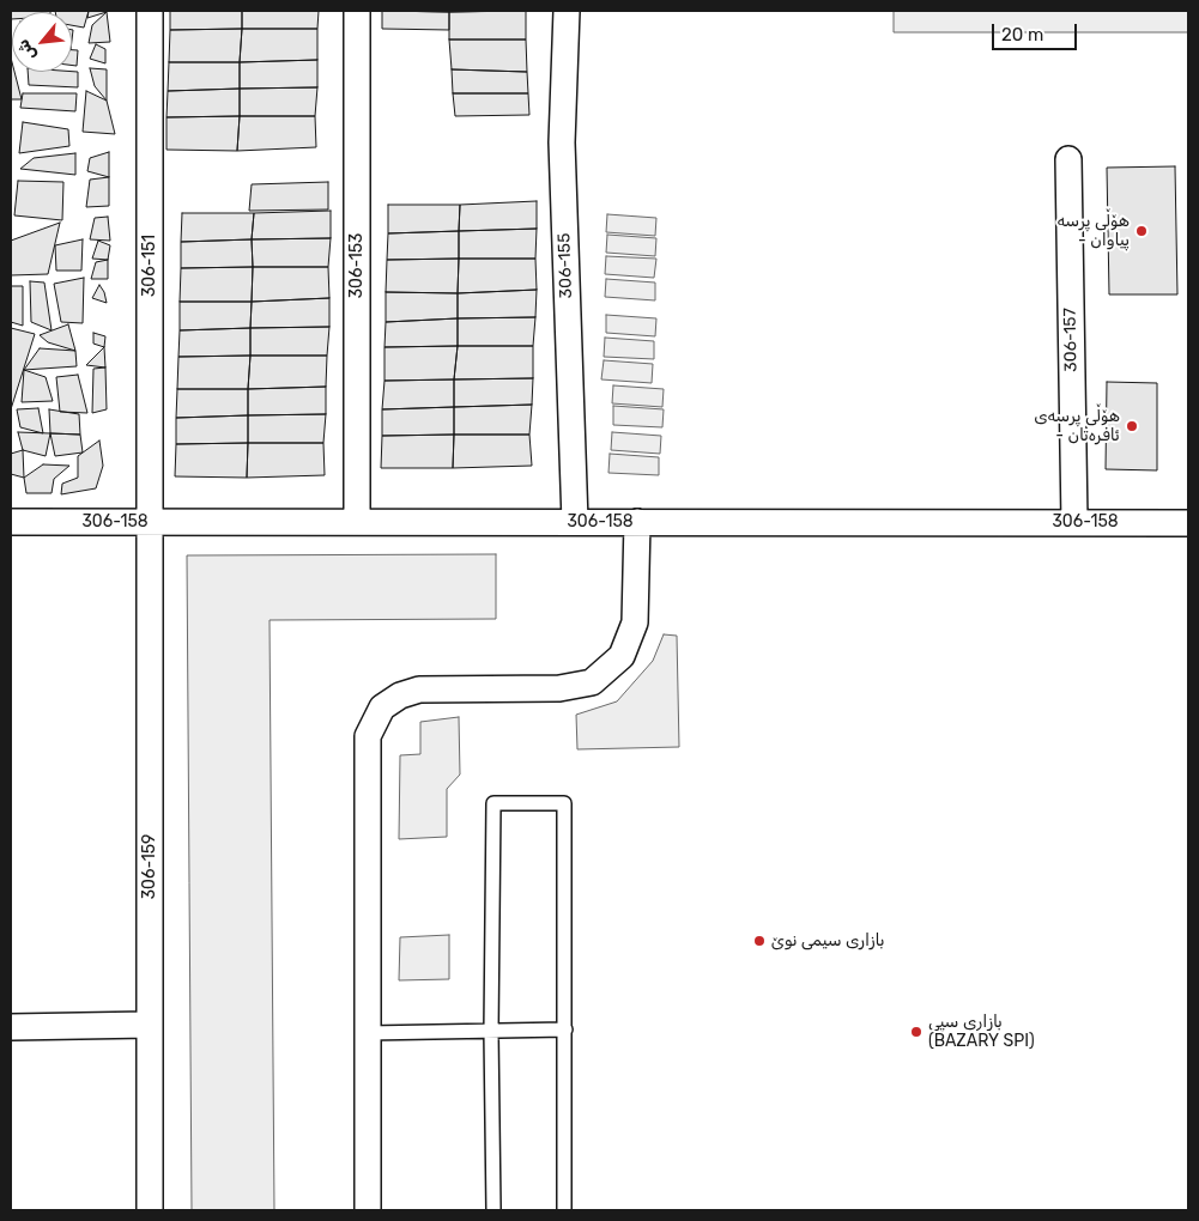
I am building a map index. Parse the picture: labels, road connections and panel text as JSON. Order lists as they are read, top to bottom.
{
  "streets": {
    "street": [
      "306-151",
      "306-153",
      "306-155",
      "306-157",
      "306-158",
      "306-159"
    ]
  },
  "crossings": [
    ["306-151", "306-158"],
    ["306-151", "306-159"],
    ["306-153", "306-158"],
    ["306-155", "306-158"],
    ["306-157", "306-158"],
    ["306-158", "306-159"]
  ],
  "places": [
    "هۆڵی پرسە - پیاوان",
    "هۆڵی پرسەی - ئافرەتان",
    "بازاری سیمی نوێ",
    "بازاڕی سپی (BAZARY SPI)"
  ],
  "scale_bar": "20 m",
  "north": "bottom left"
}
